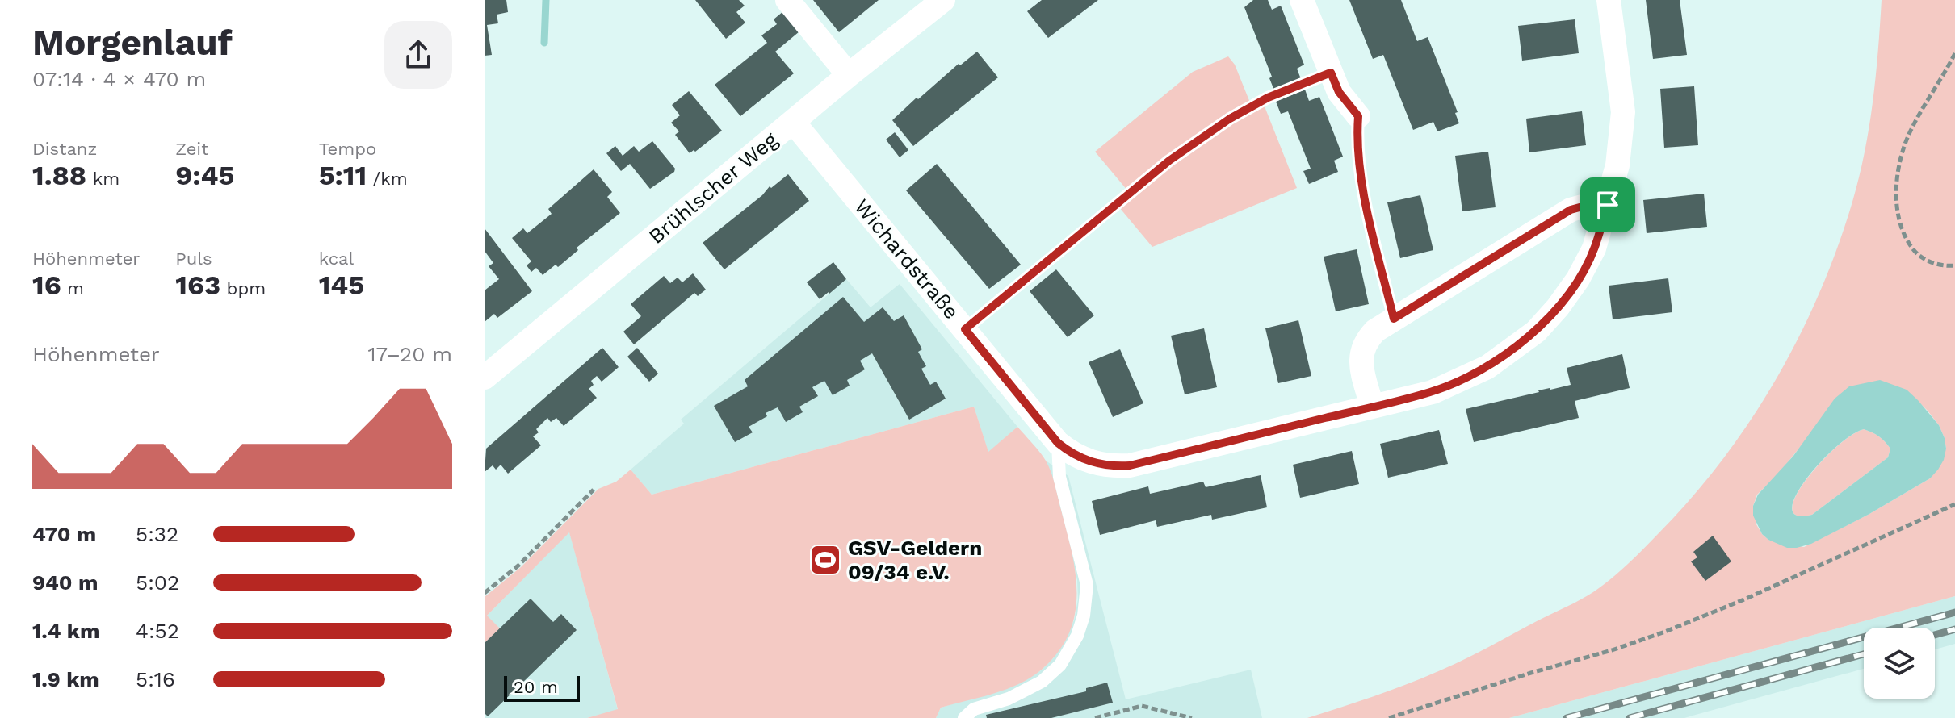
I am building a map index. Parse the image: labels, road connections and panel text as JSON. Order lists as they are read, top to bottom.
{
  "streets": {
    "street": ["Brühlscher Weg", "Wichardstraße"]
  },
  "crossings": [
    ["Brühlscher Weg", "Wichardstraße"]
  ],
  "places": {
    "sports": ["GSV-Geldern 09/34 e.V."]
  },
  "scale_bar": "20 m",
  "page": {
    "heading": ["Morgenlauf", "07:14 · 4 × 470 m"],
    "stats": [
      ["Distanz", "1.88 km"],
      ["Zeit", "9:45"],
      ["Tempo", "5:11 /km"],
      ["Höhenmeter", "16 m"],
      ["Puls", "163 bpm"],
      ["kcal", "145"]
    ],
    "chart": ["Höhenmeter", "17–20 m"],
    "list": [
      {
        "name": "470 m",
        "note": "5:32"
      },
      {
        "name": "940 m",
        "note": "5:02"
      },
      {
        "name": "1.4 km",
        "note": "4:52"
      },
      {
        "name": "1.9 km",
        "note": "5:16"
      }
    ],
    "scale": "20 m"
  }
}
